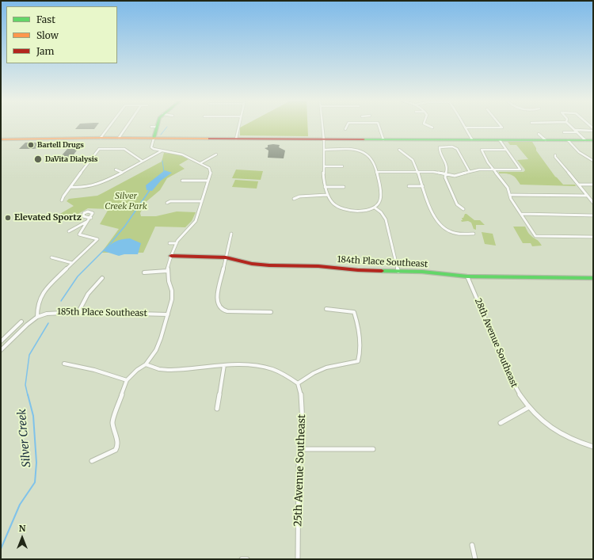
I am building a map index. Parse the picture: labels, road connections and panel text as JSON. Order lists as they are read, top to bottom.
{
  "streets": {
    "street": [
      "184th Place Southeast",
      "185th Place Southeast",
      "28th Avenue Southeast",
      "25th Avenue Southeast"
    ]
  },
  "crossings": [
    ["184th Place Southeast", "28th Avenue Southeast"]
  ],
  "water": ["Silver Creek"],
  "parks": ["Silver Creek Park"],
  "places": ["Bartell Drugs", "DaVita Dialysis", "Elevated Sportz"],
  "legend": ["Fast", "Slow", "Jam"],
  "north": "top"
}
